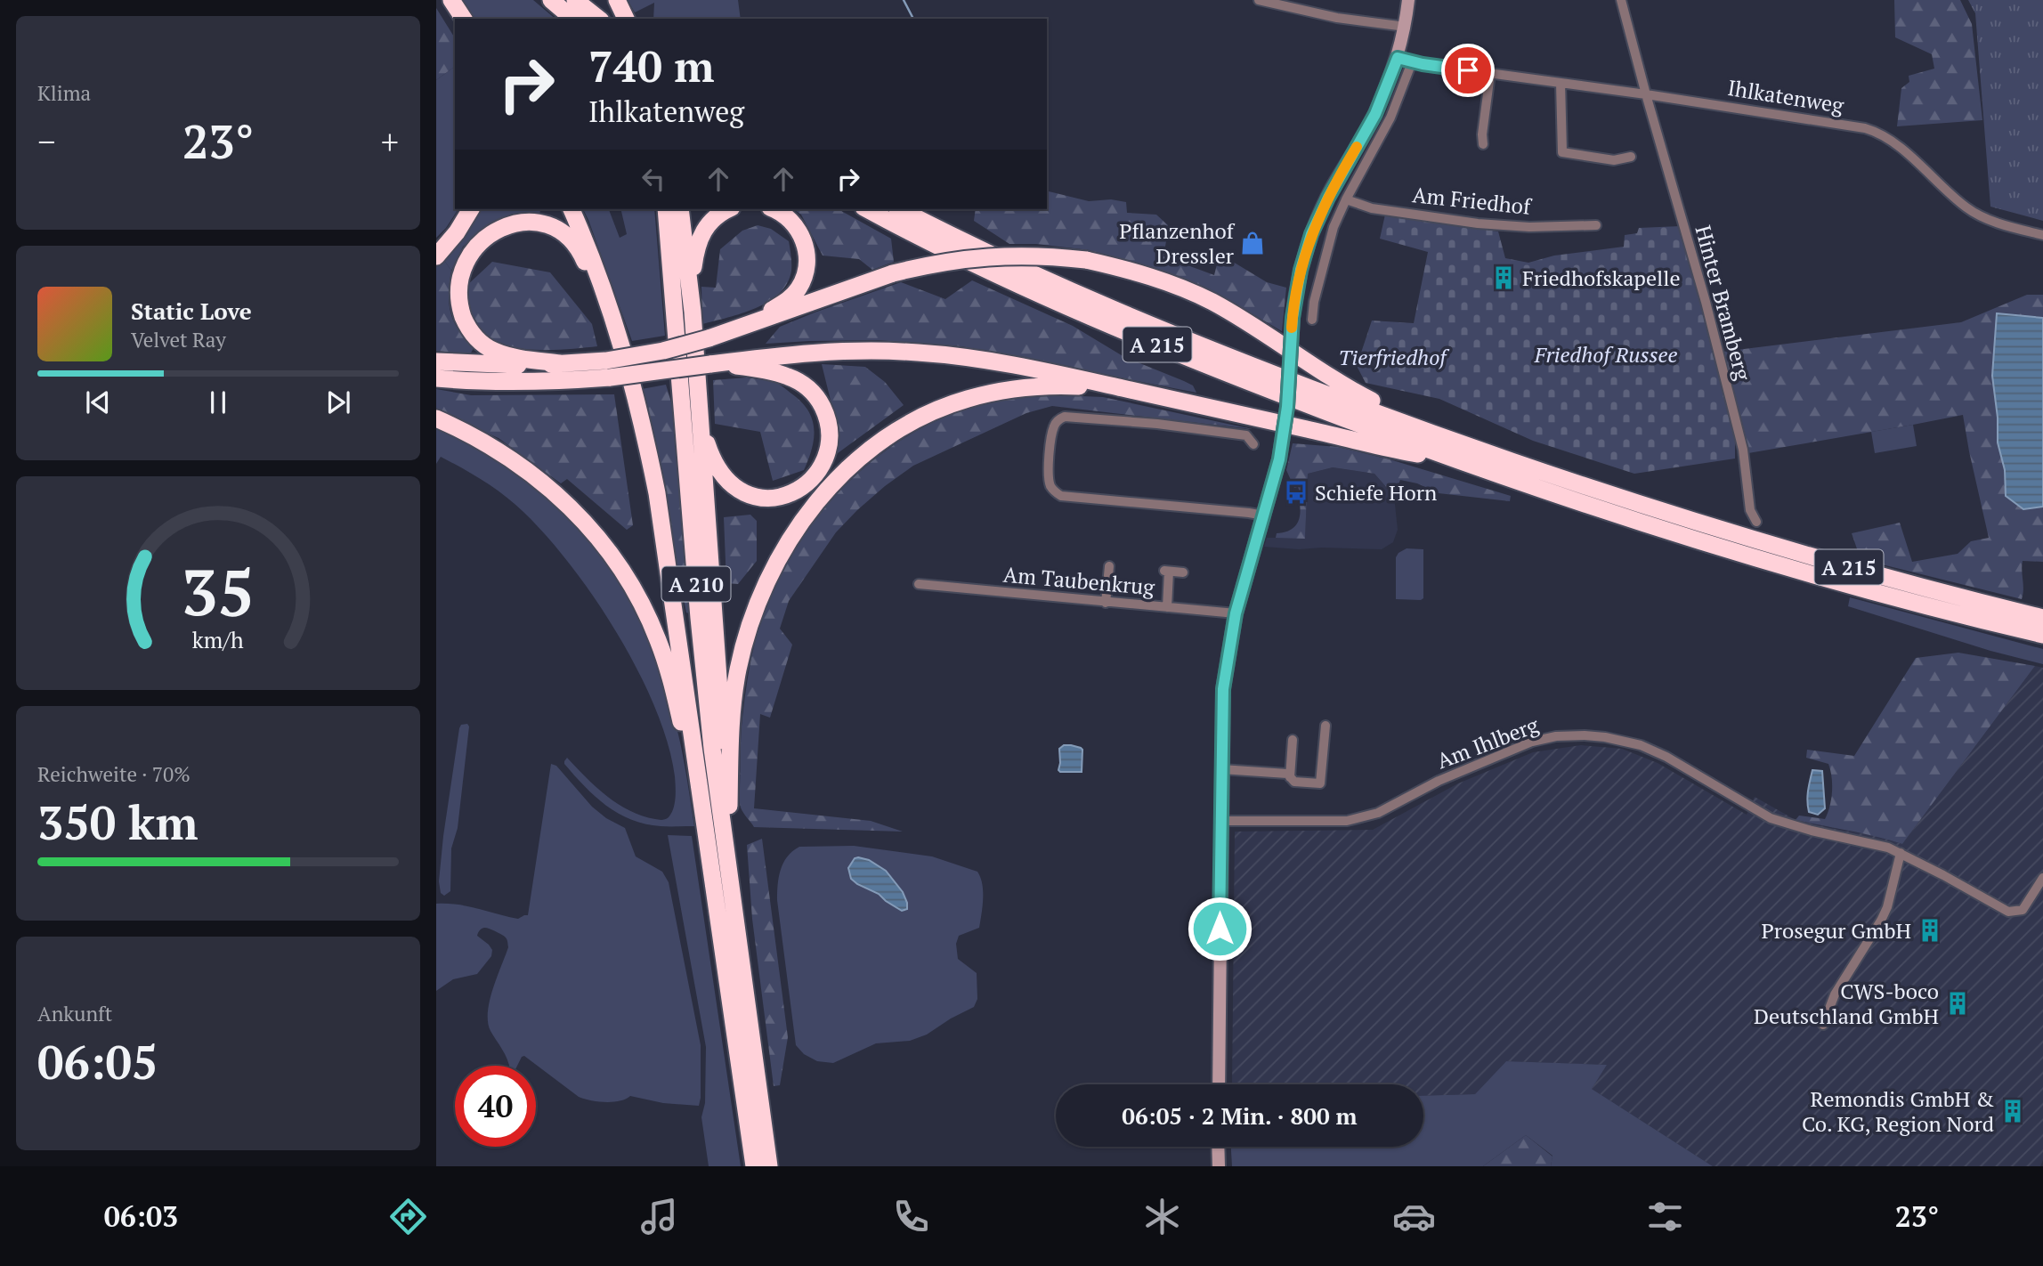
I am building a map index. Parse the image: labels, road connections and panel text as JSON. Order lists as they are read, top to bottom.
{
  "streets": {
    "highway": ["A 215", "A 210"],
    "street": [
      "Ihlkatenweg",
      "Am Friedhof",
      "Hinter Bramberg",
      "Am Taubenkrug",
      "Am Ihlberg"
    ]
  },
  "crossings": [
    ["Ihlkatenweg", "Hinter Bramberg"]
  ],
  "parks": ["Friedhof Russee", "Tierfriedhof"],
  "places": {
    "shop": ["Pflanzenhof Dressler"],
    "building": [
      "Friedhofskapelle",
      "Prosegur GmbH",
      "CWS-boco Deutschland GmbH",
      "Remondis GmbH & Co. KG, Region Nord"
    ],
    "bus stop": ["Schiefe Horn"]
  },
  "page": {
    "tile": [
      "Klima",
      ["Reichweite · 70%", "350 km"],
      ["Ankunft", "06:05"]
    ],
    "turn": ["740 m", "Ihlkatenweg"],
    "heat": ["−", "23°", "+"],
    "song": ["Static Love", "Velvet Ray"],
    "limit": "40",
    "trip": "06:05 · 2 Min. · 800 m",
    "tabs": ["06:03", "23°"],
    "gauge": ["35", "km/h"]
  }
}
